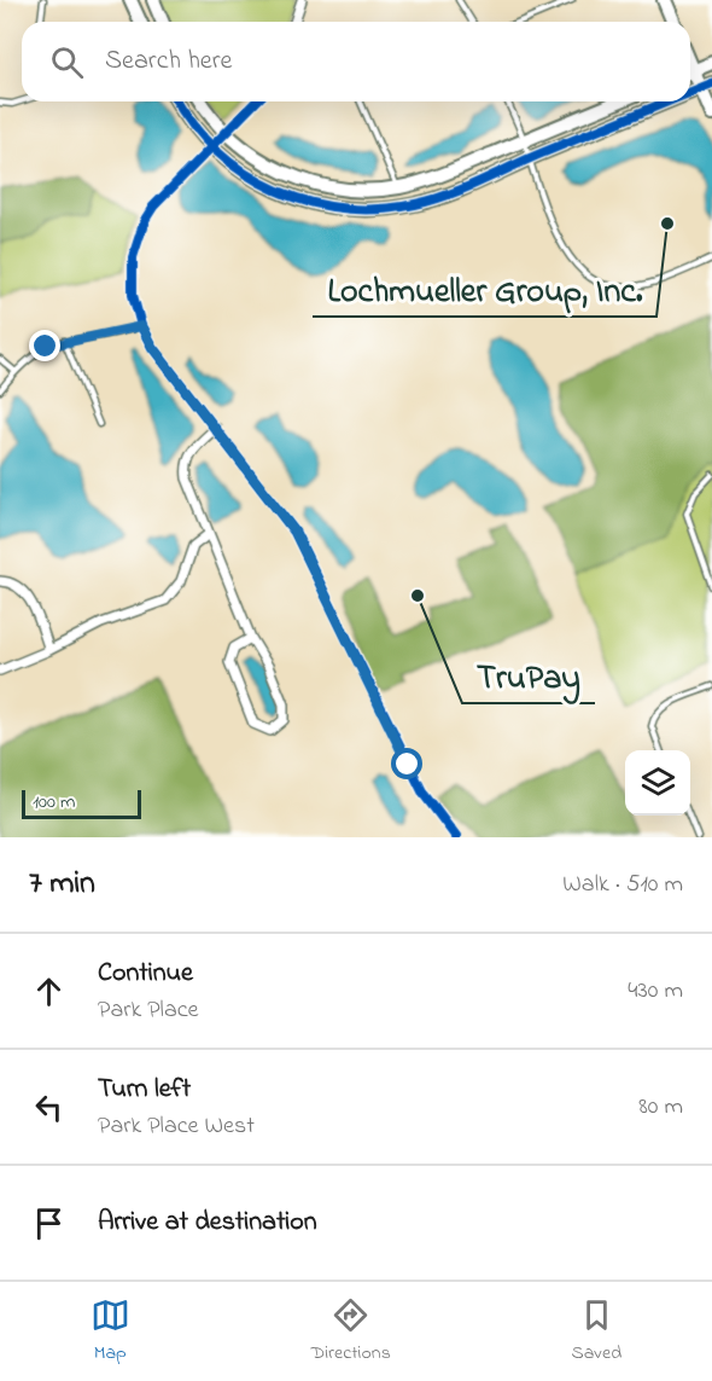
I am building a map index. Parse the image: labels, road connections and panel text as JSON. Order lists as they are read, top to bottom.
{
  "places": ["Lochmueller Group, Inc.", "TruPay"],
  "scale_bar": "100 m",
  "page": {
    "search": "Search here",
    "scale": "100 m",
    "heading": ["7 min", "Walk · 510 m"],
    "list": [
      ["Continue", "Park Place", "430 m"],
      ["Turn left", "Park Place West", "80 m"],
      "Arrive at destination"
    ],
    "nav": ["Map", "Directions", "Saved"]
  }
}
